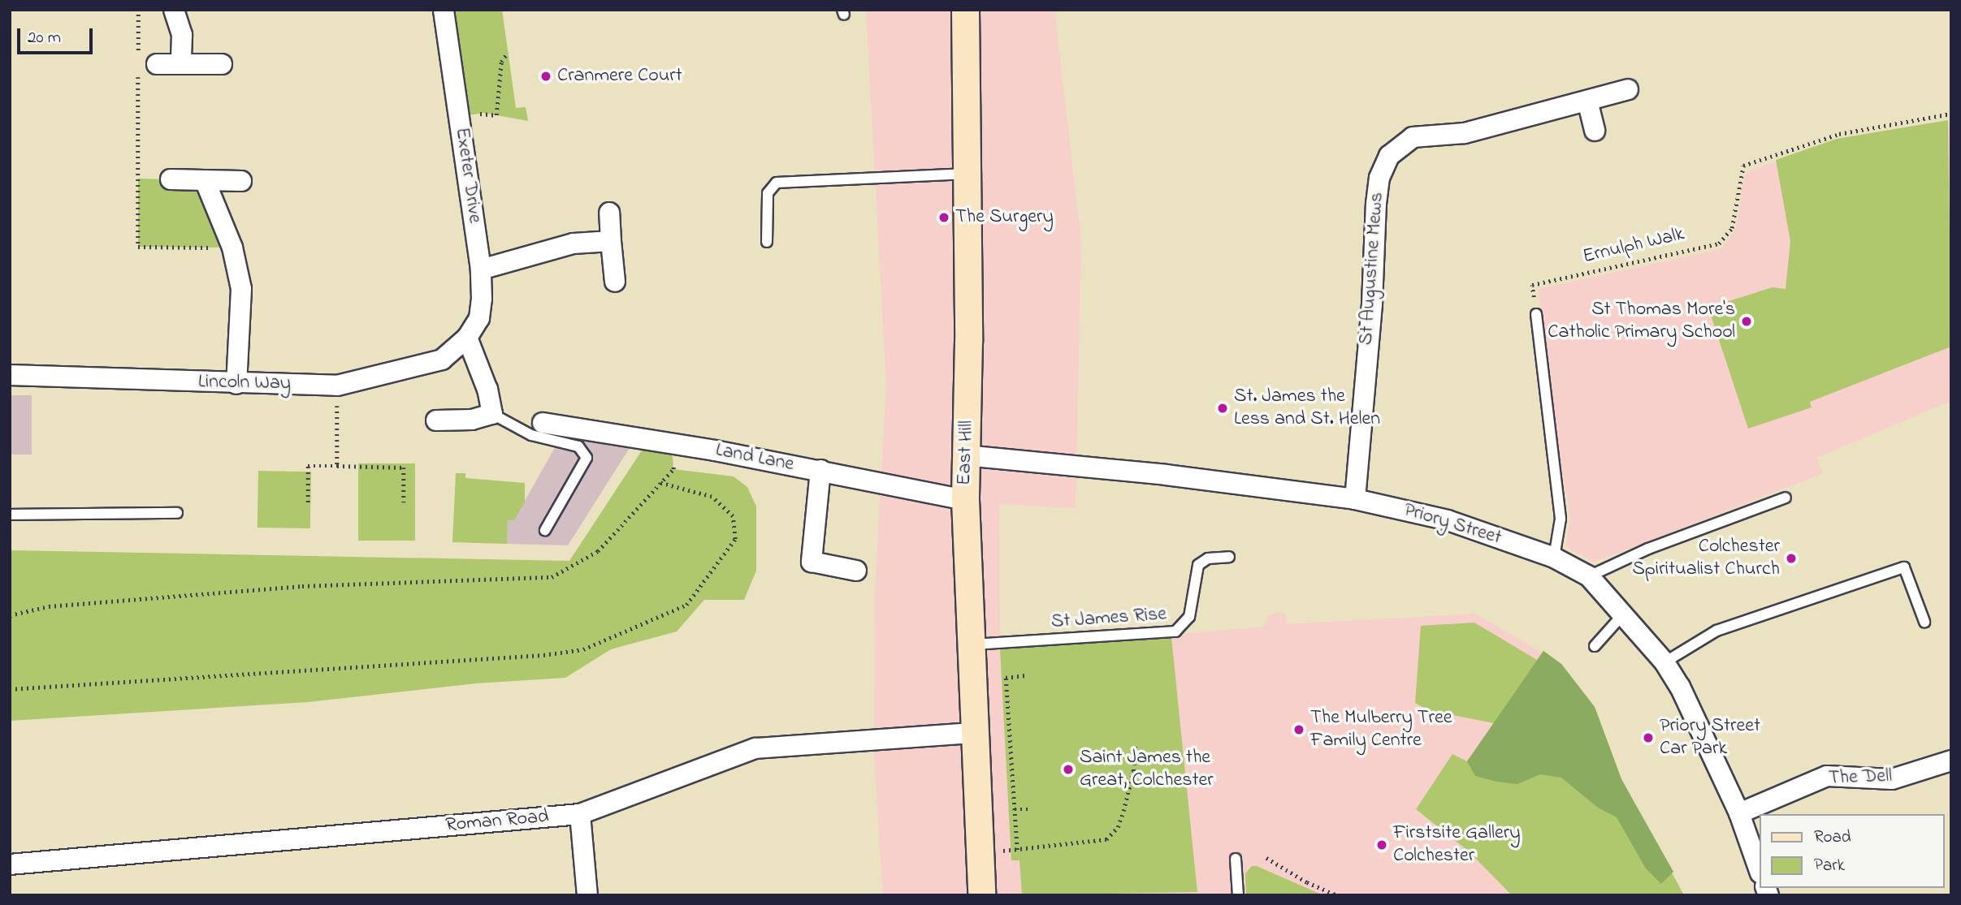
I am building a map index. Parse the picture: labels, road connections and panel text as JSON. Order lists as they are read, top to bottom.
{
  "streets": {
    "street": [
      "Exeter Drive",
      "St Augustine Mews",
      "Lincoln Way",
      "East Hill",
      "Land Lane",
      "Priory Street",
      "The Dell",
      "Roman Road"
    ],
    "lane": ["St James Rise"],
    "path": ["Ernulph Walk"]
  },
  "crossings": [
    ["Exeter Drive", "Lincoln Way"],
    ["St Augustine Mews", "Priory Street"],
    ["East Hill", "Land Lane"],
    ["East Hill", "Priory Street"],
    ["East Hill", "St James Rise"],
    ["East Hill", "Roman Road"],
    ["Priory Street", "The Dell"]
  ],
  "places": [
    "Cranmere Court",
    "The Surgery",
    "St Thomas More's Catholic Primary School",
    "St. James the Less and St. Helen",
    "Colchester Spiritualist Church",
    "The Mulberry Tree Family Centre",
    "Priory Street Car Park",
    "Saint James the Great, Colchester",
    "Firstsite Gallery Colchester"
  ],
  "legend": ["Road", "Park"],
  "scale_bar": "20 m"
}
